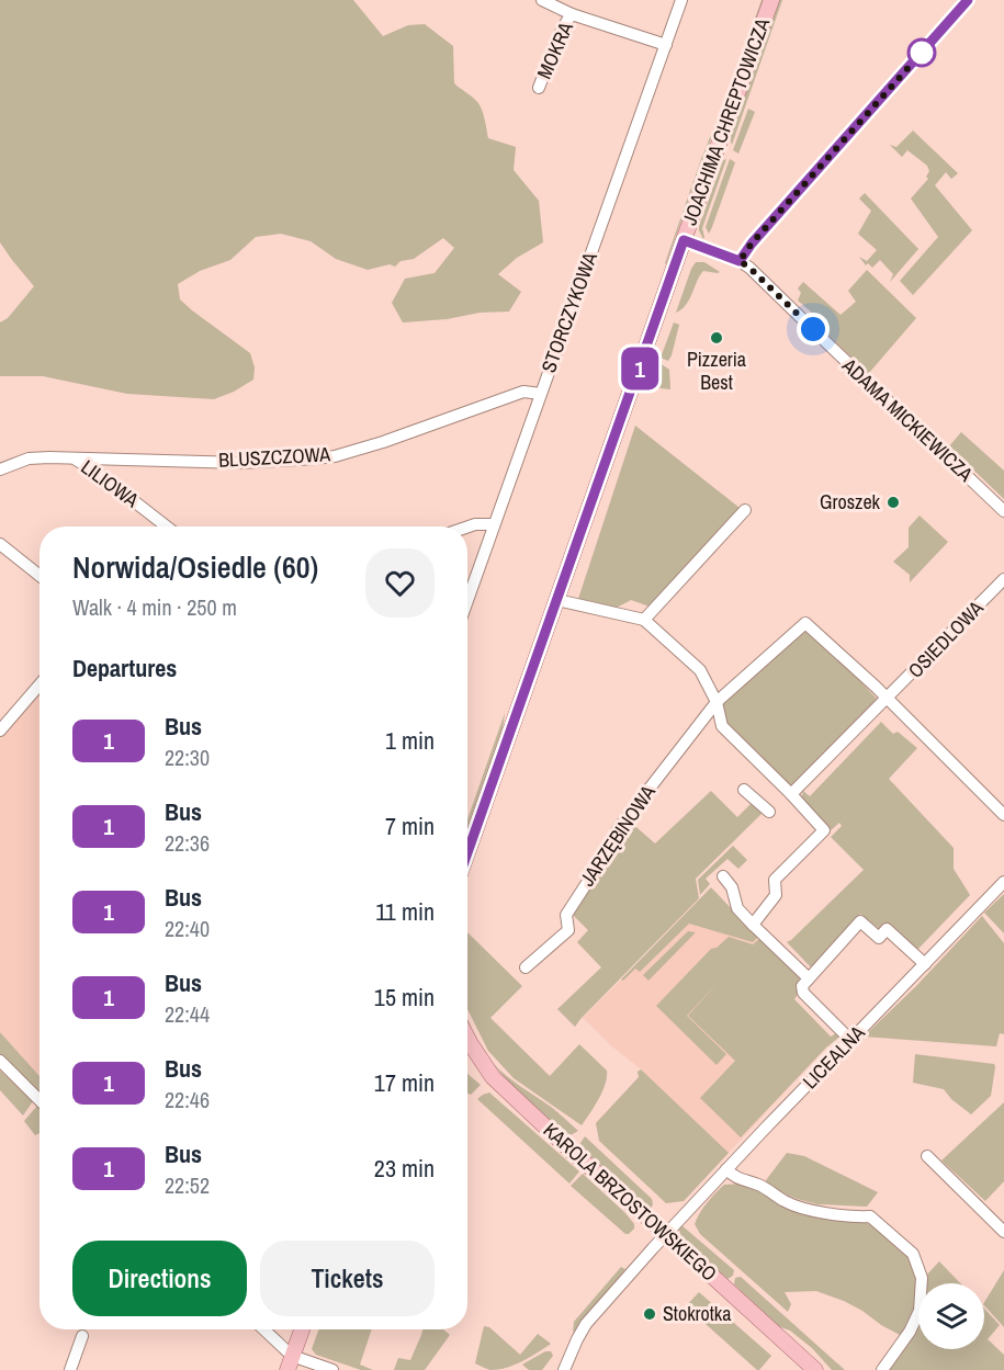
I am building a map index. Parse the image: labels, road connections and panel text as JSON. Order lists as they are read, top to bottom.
{
  "streets": {
    "main road": ["JOACHIMA CHREPTOWICZA", "KAROLA BRZOSTOWSKIEGO"],
    "street": [
      "MOKRA",
      "STORCZYKOWA",
      "ADAMA MICKIEWICZA",
      "BLUSZCZOWA",
      "LILIOWA",
      "OSIEDLOWA",
      "JARZĘBINOWA",
      "LICEALNA"
    ]
  },
  "crossings": [
    ["JOACHIMA CHREPTOWICZA", "ADAMA MICKIEWICZA"],
    ["STORCZYKOWA", "BLUSZCZOWA"],
    ["BLUSZCZOWA", "LILIOWA"],
    ["LICEALNA", "KAROLA BRZOSTOWSKIEGO"]
  ],
  "places": ["Pizzeria Best", "Groszek", "Stokrotka"],
  "lines": ["bus line 1"],
  "page": {
    "on_map": "1",
    "heading": [
      ["Norwida/Osiedle (60)", "Walk · 4 min · 250 m"],
      "Departures"
    ],
    "list": [
      {
        "mark": "1",
        "name": "Bus",
        "note": "22:30",
        "value": "1 min"
      },
      {
        "mark": "1",
        "name": "Bus",
        "note": "22:36",
        "value": "7 min"
      },
      {
        "mark": "1",
        "name": "Bus",
        "note": "22:40",
        "value": "11 min"
      },
      {
        "mark": "1",
        "name": "Bus",
        "note": "22:44",
        "value": "15 min"
      },
      {
        "mark": "1",
        "name": "Bus",
        "note": "22:46",
        "value": "17 min"
      },
      {
        "mark": "1",
        "name": "Bus",
        "note": "22:52",
        "value": "23 min"
      }
    ],
    "buttons": ["Directions", "Tickets"]
  }
}
